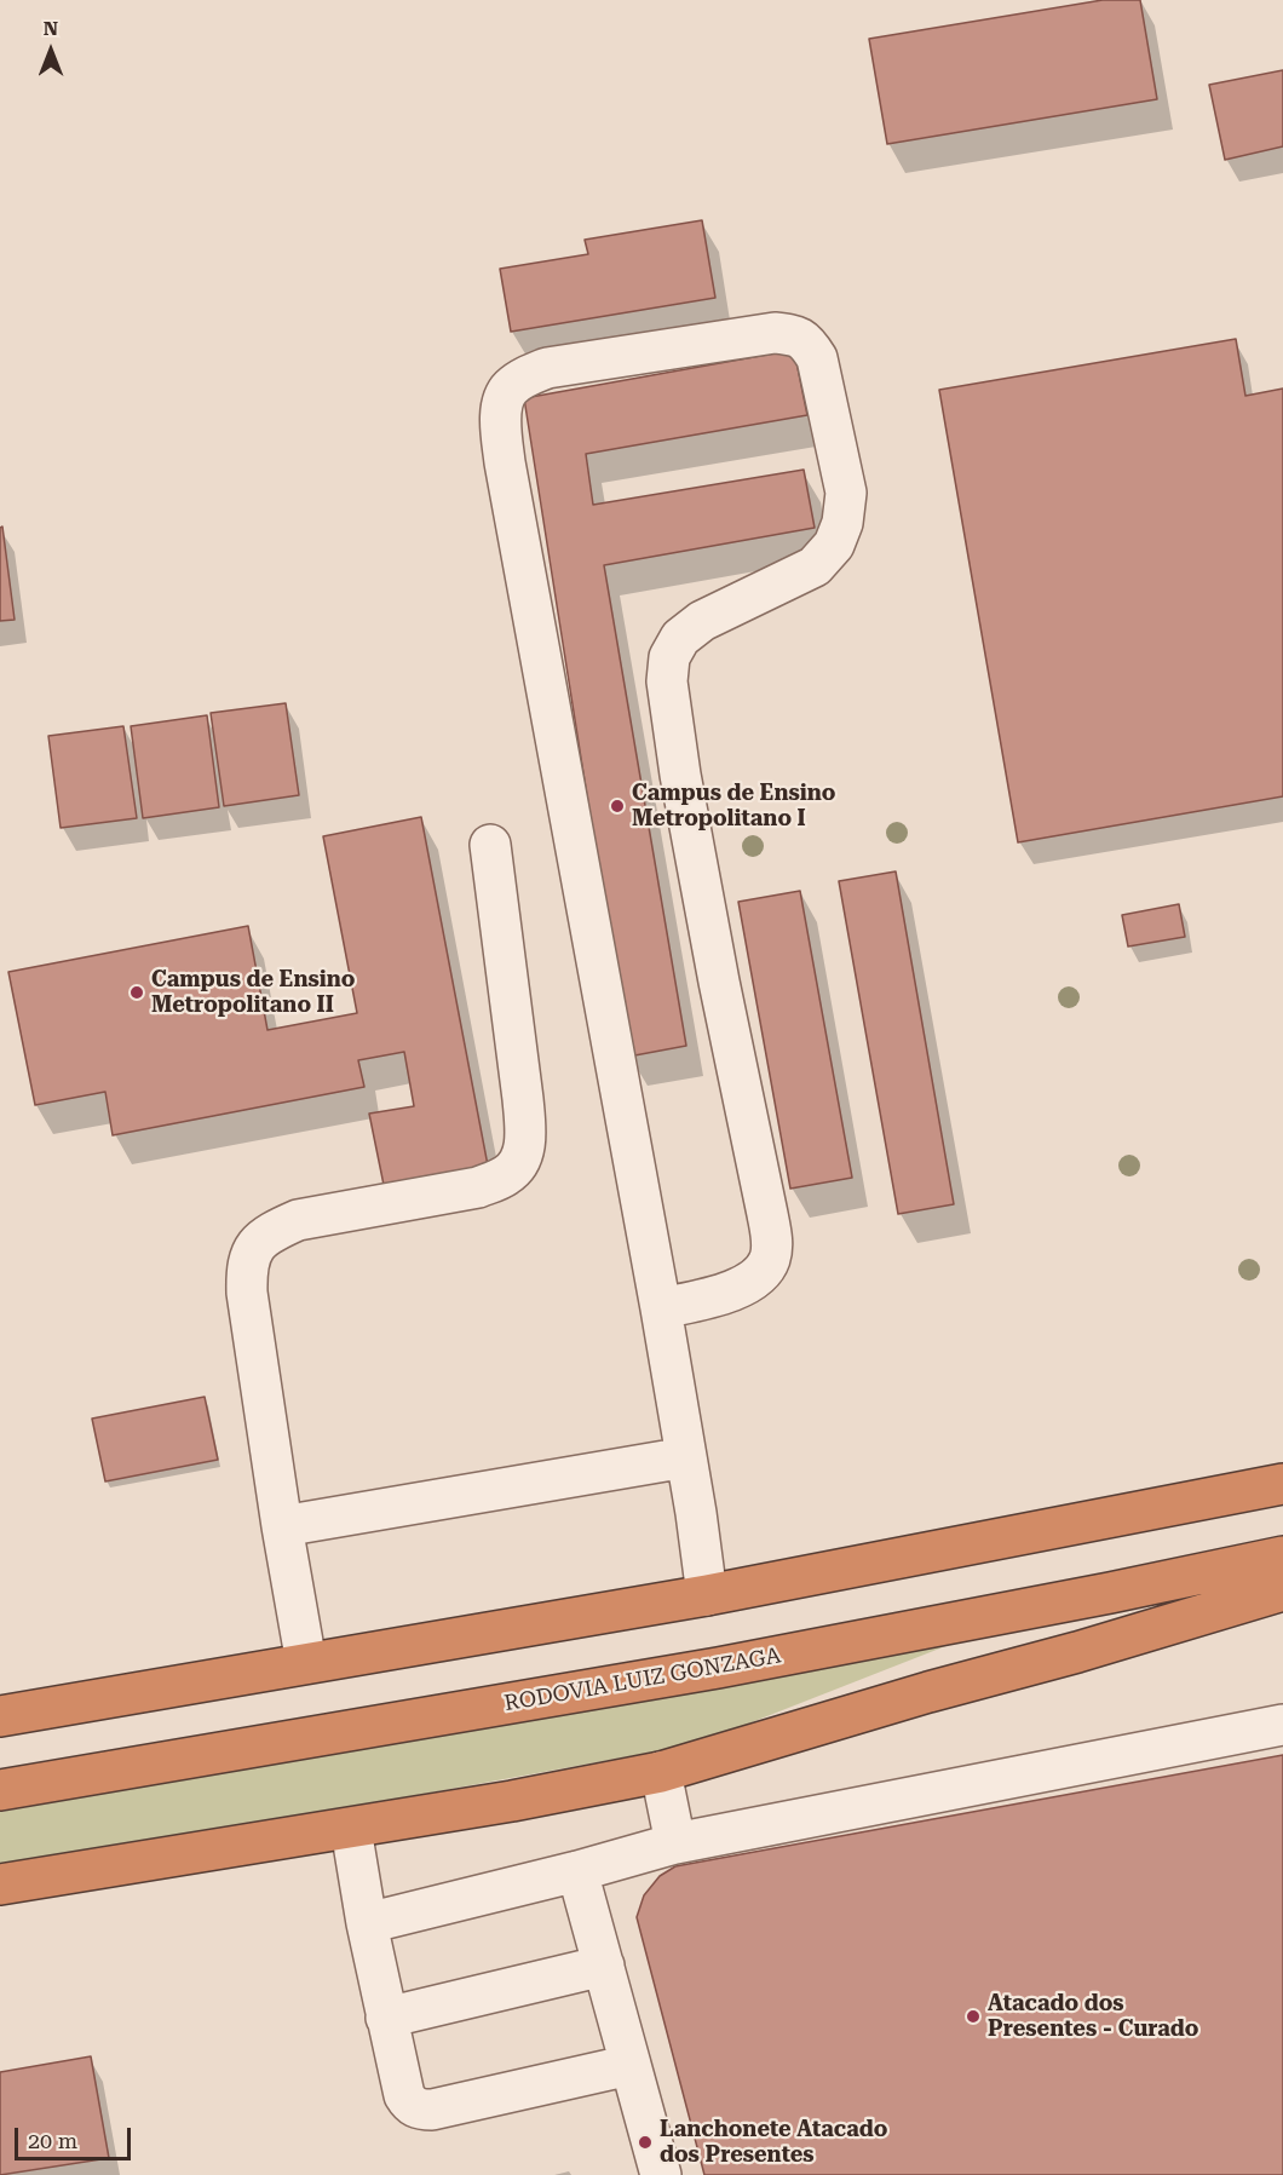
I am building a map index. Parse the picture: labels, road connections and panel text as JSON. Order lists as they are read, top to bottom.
{
  "streets": {
    "highway": ["RODOVIA LUIZ GONZAGA"]
  },
  "places": [
    "Campus de Ensino Metropolitano I",
    "Campus de Ensino Metropolitano II",
    "Atacado dos Presentes - Curado",
    "Lanchonete Atacado dos Presentes"
  ],
  "scale_bar": "20 m",
  "north": "top"
}
